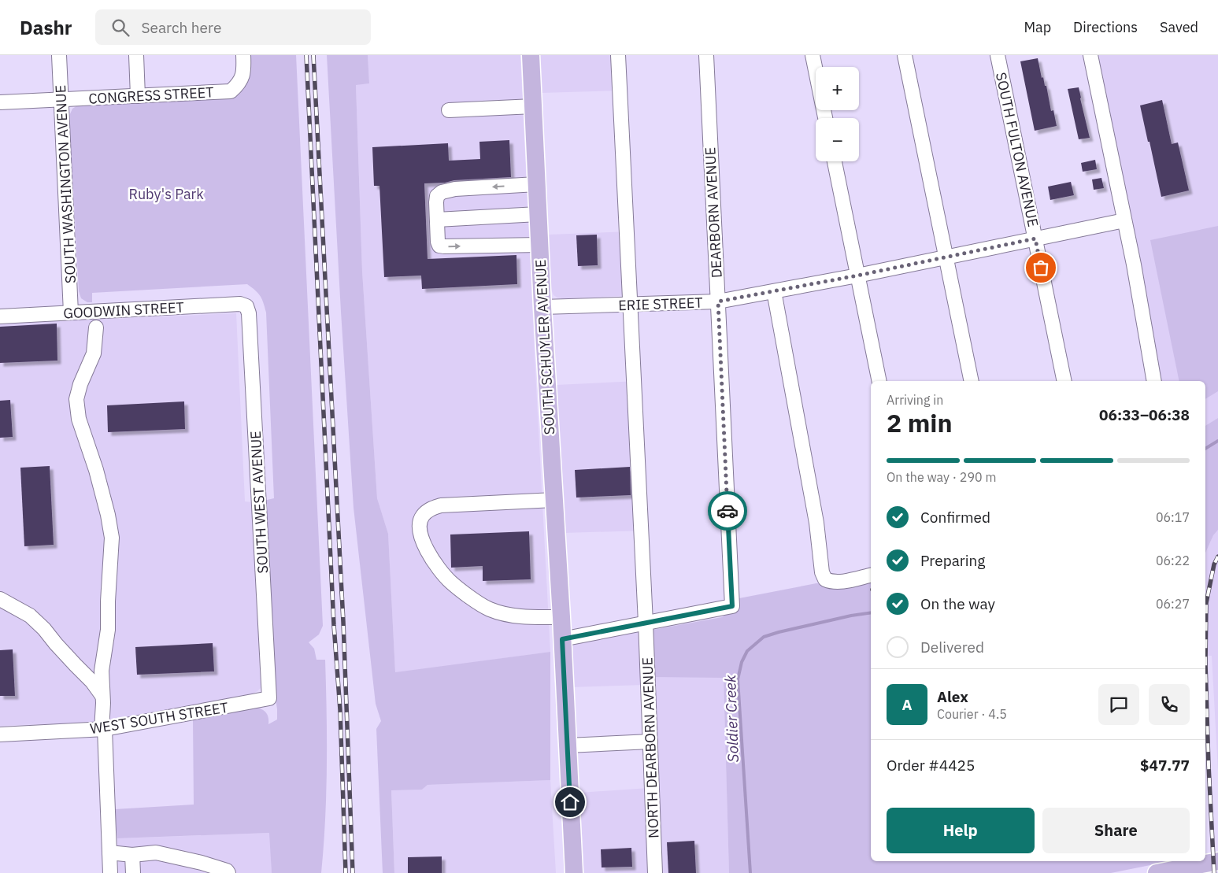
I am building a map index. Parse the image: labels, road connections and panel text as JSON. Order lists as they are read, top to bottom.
{
  "streets": {
    "main road": ["SOUTH SCHUYLER AVENUE"],
    "street": [
      "CONGRESS STREET",
      "SOUTH FULTON AVENUE",
      "SOUTH WASHINGTON AVENUE",
      "DEARBORN AVENUE",
      "ERIE STREET",
      "GOODWIN STREET",
      "SOUTH WEST AVENUE",
      "WEST SOUTH STREET",
      "NORTH DEARBORN AVENUE"
    ]
  },
  "crossings": [
    ["CONGRESS STREET", "SOUTH WASHINGTON AVENUE"],
    ["SOUTH FULTON AVENUE", "ERIE STREET"],
    ["SOUTH WASHINGTON AVENUE", "GOODWIN STREET"],
    ["DEARBORN AVENUE", "ERIE STREET"],
    ["DEARBORN AVENUE", "NORTH DEARBORN AVENUE"],
    ["ERIE STREET", "SOUTH SCHUYLER AVENUE"],
    ["ERIE STREET", "NORTH DEARBORN AVENUE"],
    ["GOODWIN STREET", "SOUTH WEST AVENUE"],
    ["SOUTH WEST AVENUE", "WEST SOUTH STREET"]
  ],
  "water": ["Soldier Creek"],
  "parks": ["Ruby's Park"],
  "page": {
    "header": "Dashr",
    "search": "Search here",
    "nav": ["Map", "Directions", "Saved"],
    "map_buttons": ["+", "−"],
    "heading": ["2 min", "Arriving in", "06:33–06:38"],
    "panel": [
      "Alex",
      "Courier · 4.5",
      "Order #4425",
      "$47.77"
    ],
    "bar": "On the way · 290 m",
    "list": [
      ["Confirmed", "06:17"],
      ["Preparing", "06:22"],
      ["On the way", "06:27"],
      "Delivered"
    ],
    "round": "A",
    "buttons": ["Help", "Share"]
  }
}
